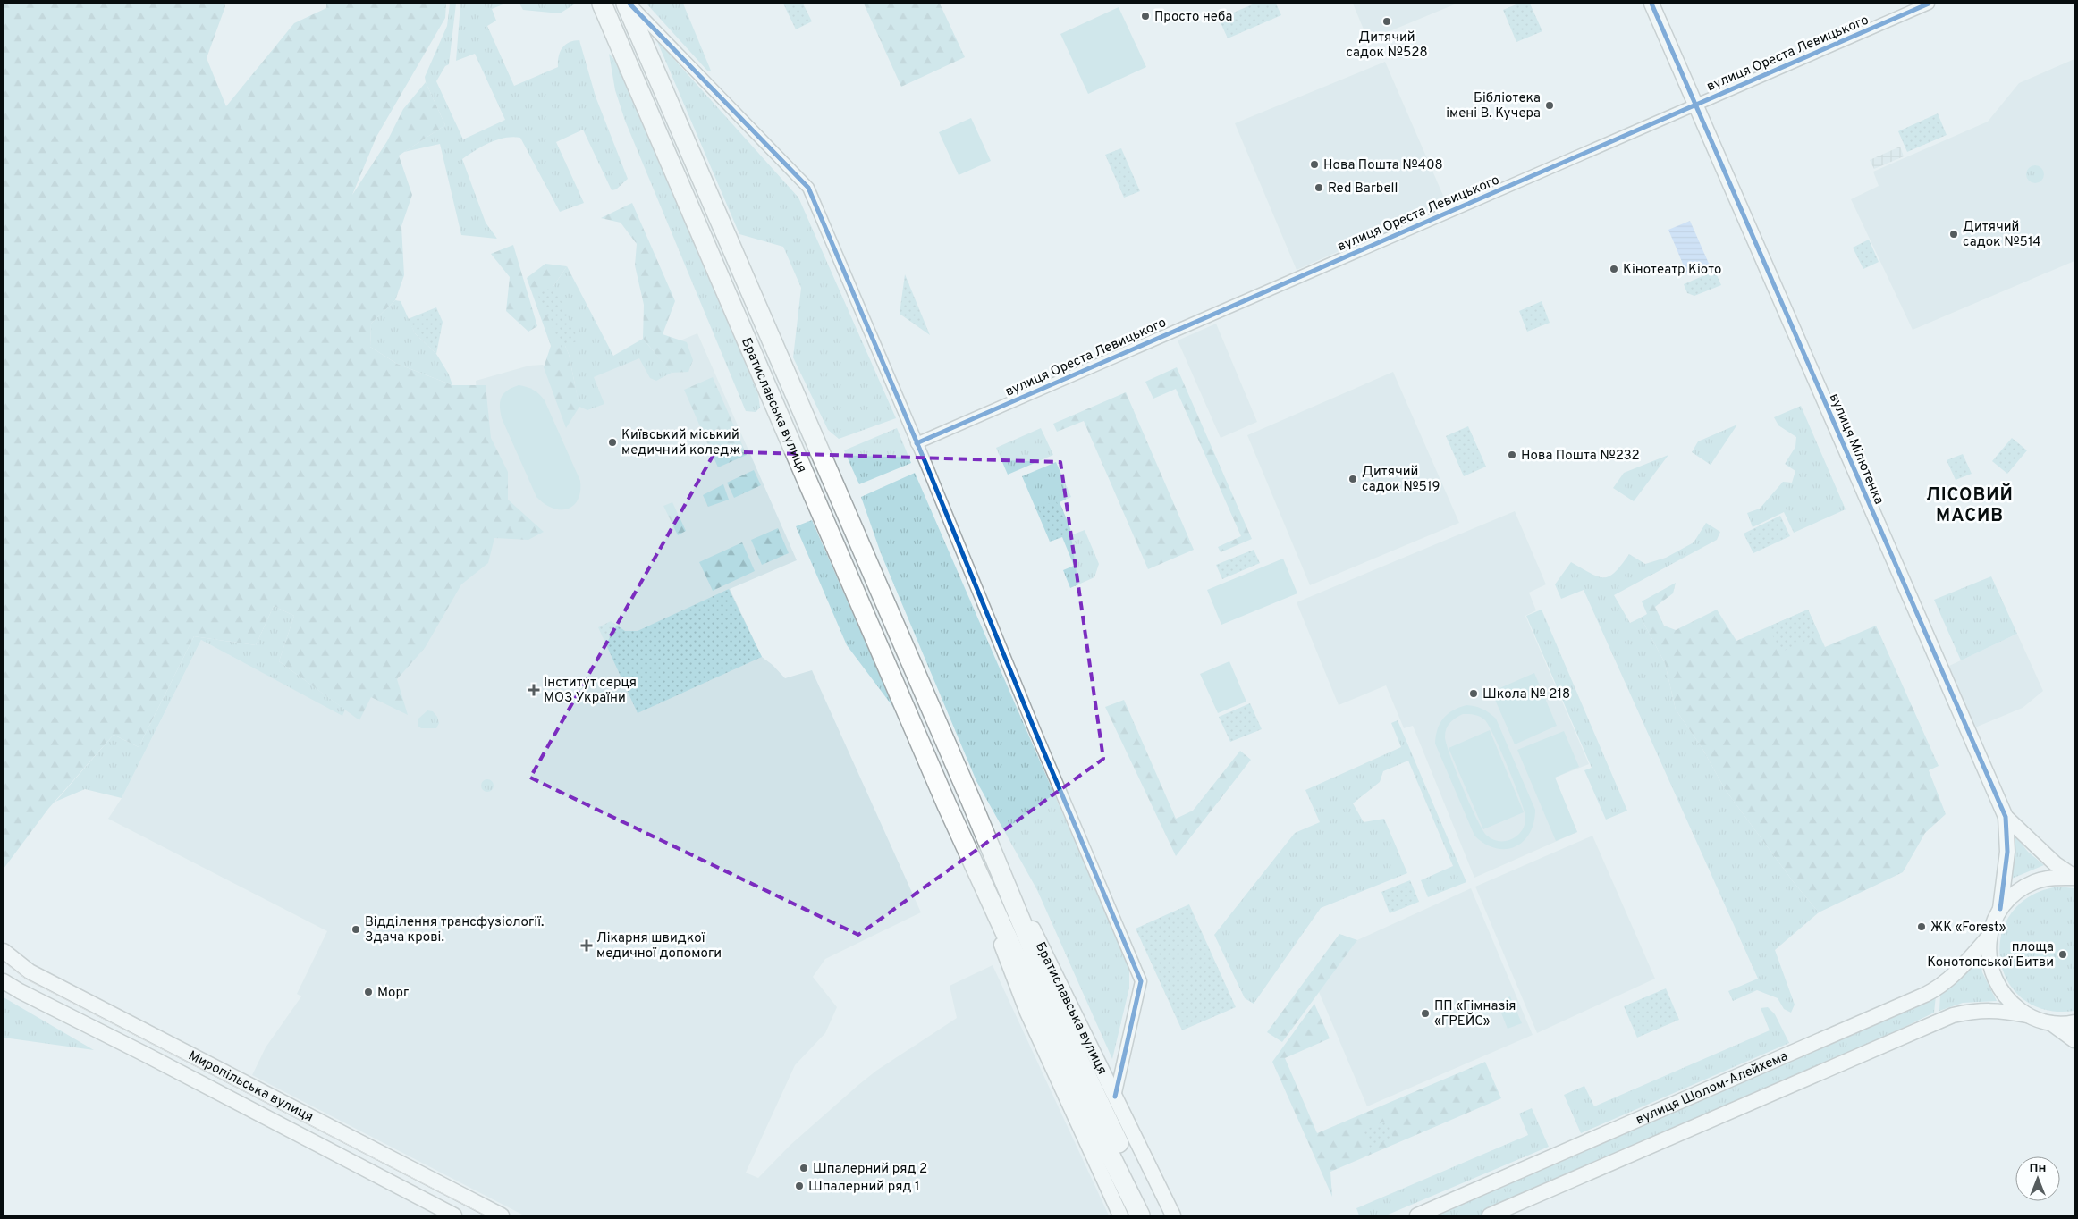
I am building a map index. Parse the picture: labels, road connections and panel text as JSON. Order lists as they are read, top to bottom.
{
  "streets": {
    "main road": ["Братиславська вулиця"],
    "street": [
      "вулиця Ореста Левицького",
      "вулиця Мілютенка",
      "Миропільська вулиця",
      "вулиця Шолом-Алейхема"
    ]
  },
  "crossings": [
    ["вулиця Ореста Левицького", "вулиця Мілютенка"]
  ],
  "districts": ["ЛІСОВИЙ МАСИВ"],
  "places": {
    "other": [
      "Просто неба",
      "Дитячий садок №528",
      "Бібліотека імені В. Кучера",
      "Нова Пошта №408",
      "Red Barbell",
      "Дитячий садок №514",
      "Кінотеатр Кіото",
      "Київський міський медичний коледж",
      "Нова Пошта №232",
      "Дитячий садок №519",
      "Школа № 218",
      "ЖК «Forest»",
      "Відділення трансфузіології. Здача крові.",
      "площа Конотопської Битви",
      "Морг",
      "ПП «Гімназія «ГРЕЙС»",
      "Шпалерний ряд 2",
      "Шпалерний ряд 1"
    ],
    "health": ["Інститут серця МОЗ України", "Лікарня швидкої медичної допомоги"]
  },
  "north": "top"
}
